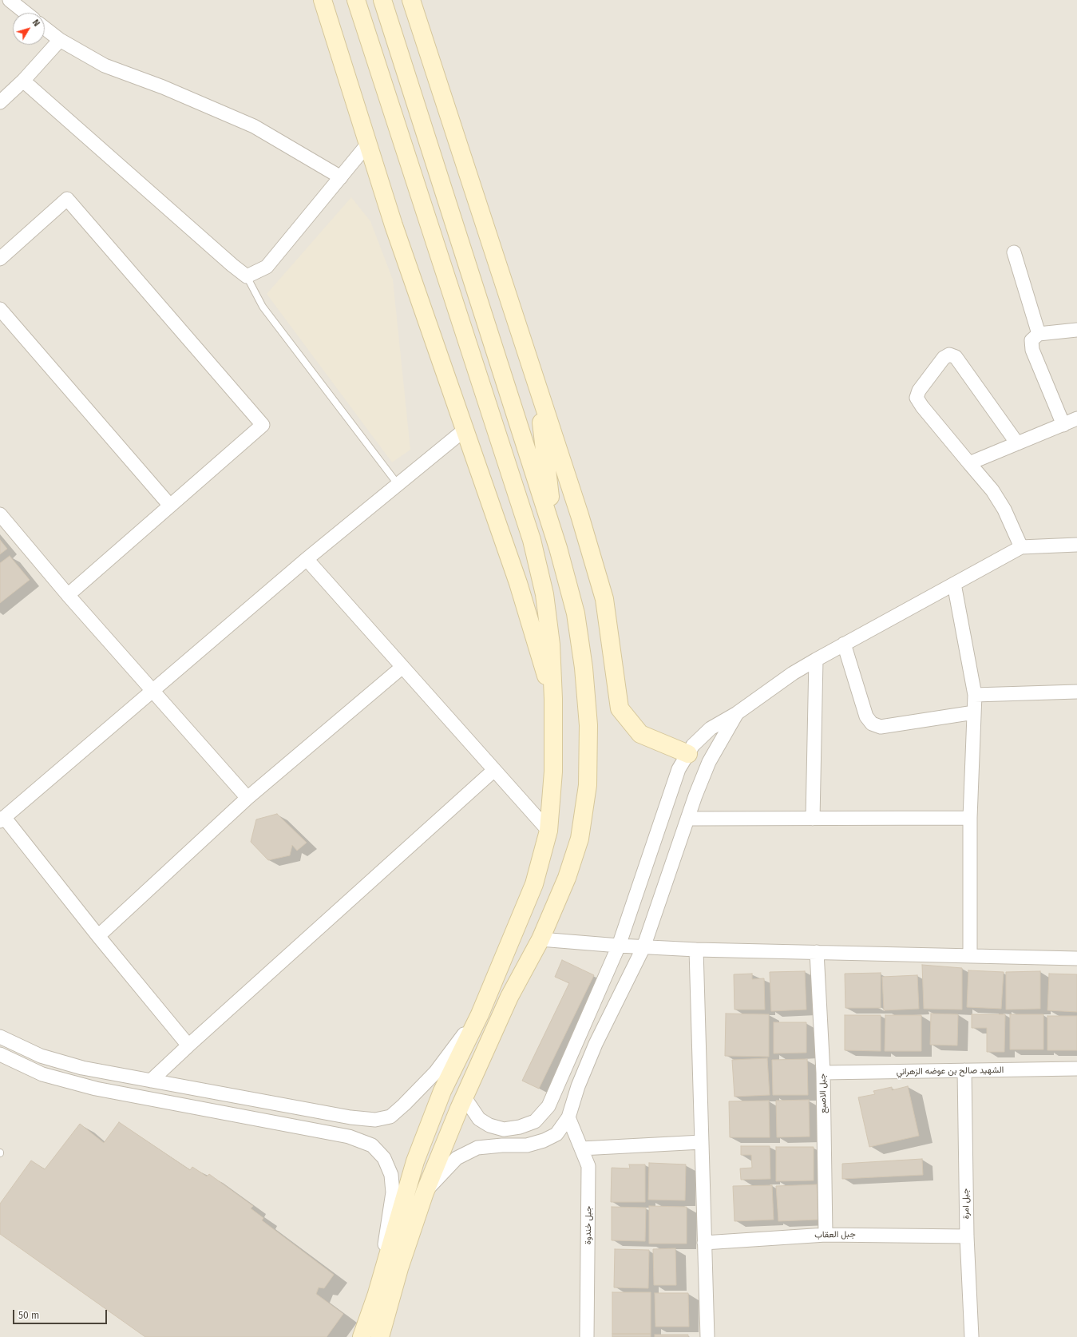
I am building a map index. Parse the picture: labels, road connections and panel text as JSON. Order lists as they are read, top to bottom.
{
  "streets": {
    "street": [
      "الشهيد صالح بن عوضه الزهراني",
      "جبل الاصبع",
      "جبل امرة",
      "جبل خندوة",
      "جبل العقاب"
    ]
  },
  "crossings": [
    ["الشهيد صالح بن عوضه الزهراني", "جبل الاصبع"],
    ["الشهيد صالح بن عوضه الزهراني", "جبل امرة"],
    ["جبل الاصبع", "جبل العقاب"],
    ["جبل امرة", "جبل العقاب"]
  ],
  "scale_bar": "50 m",
  "north": "top right"
}
